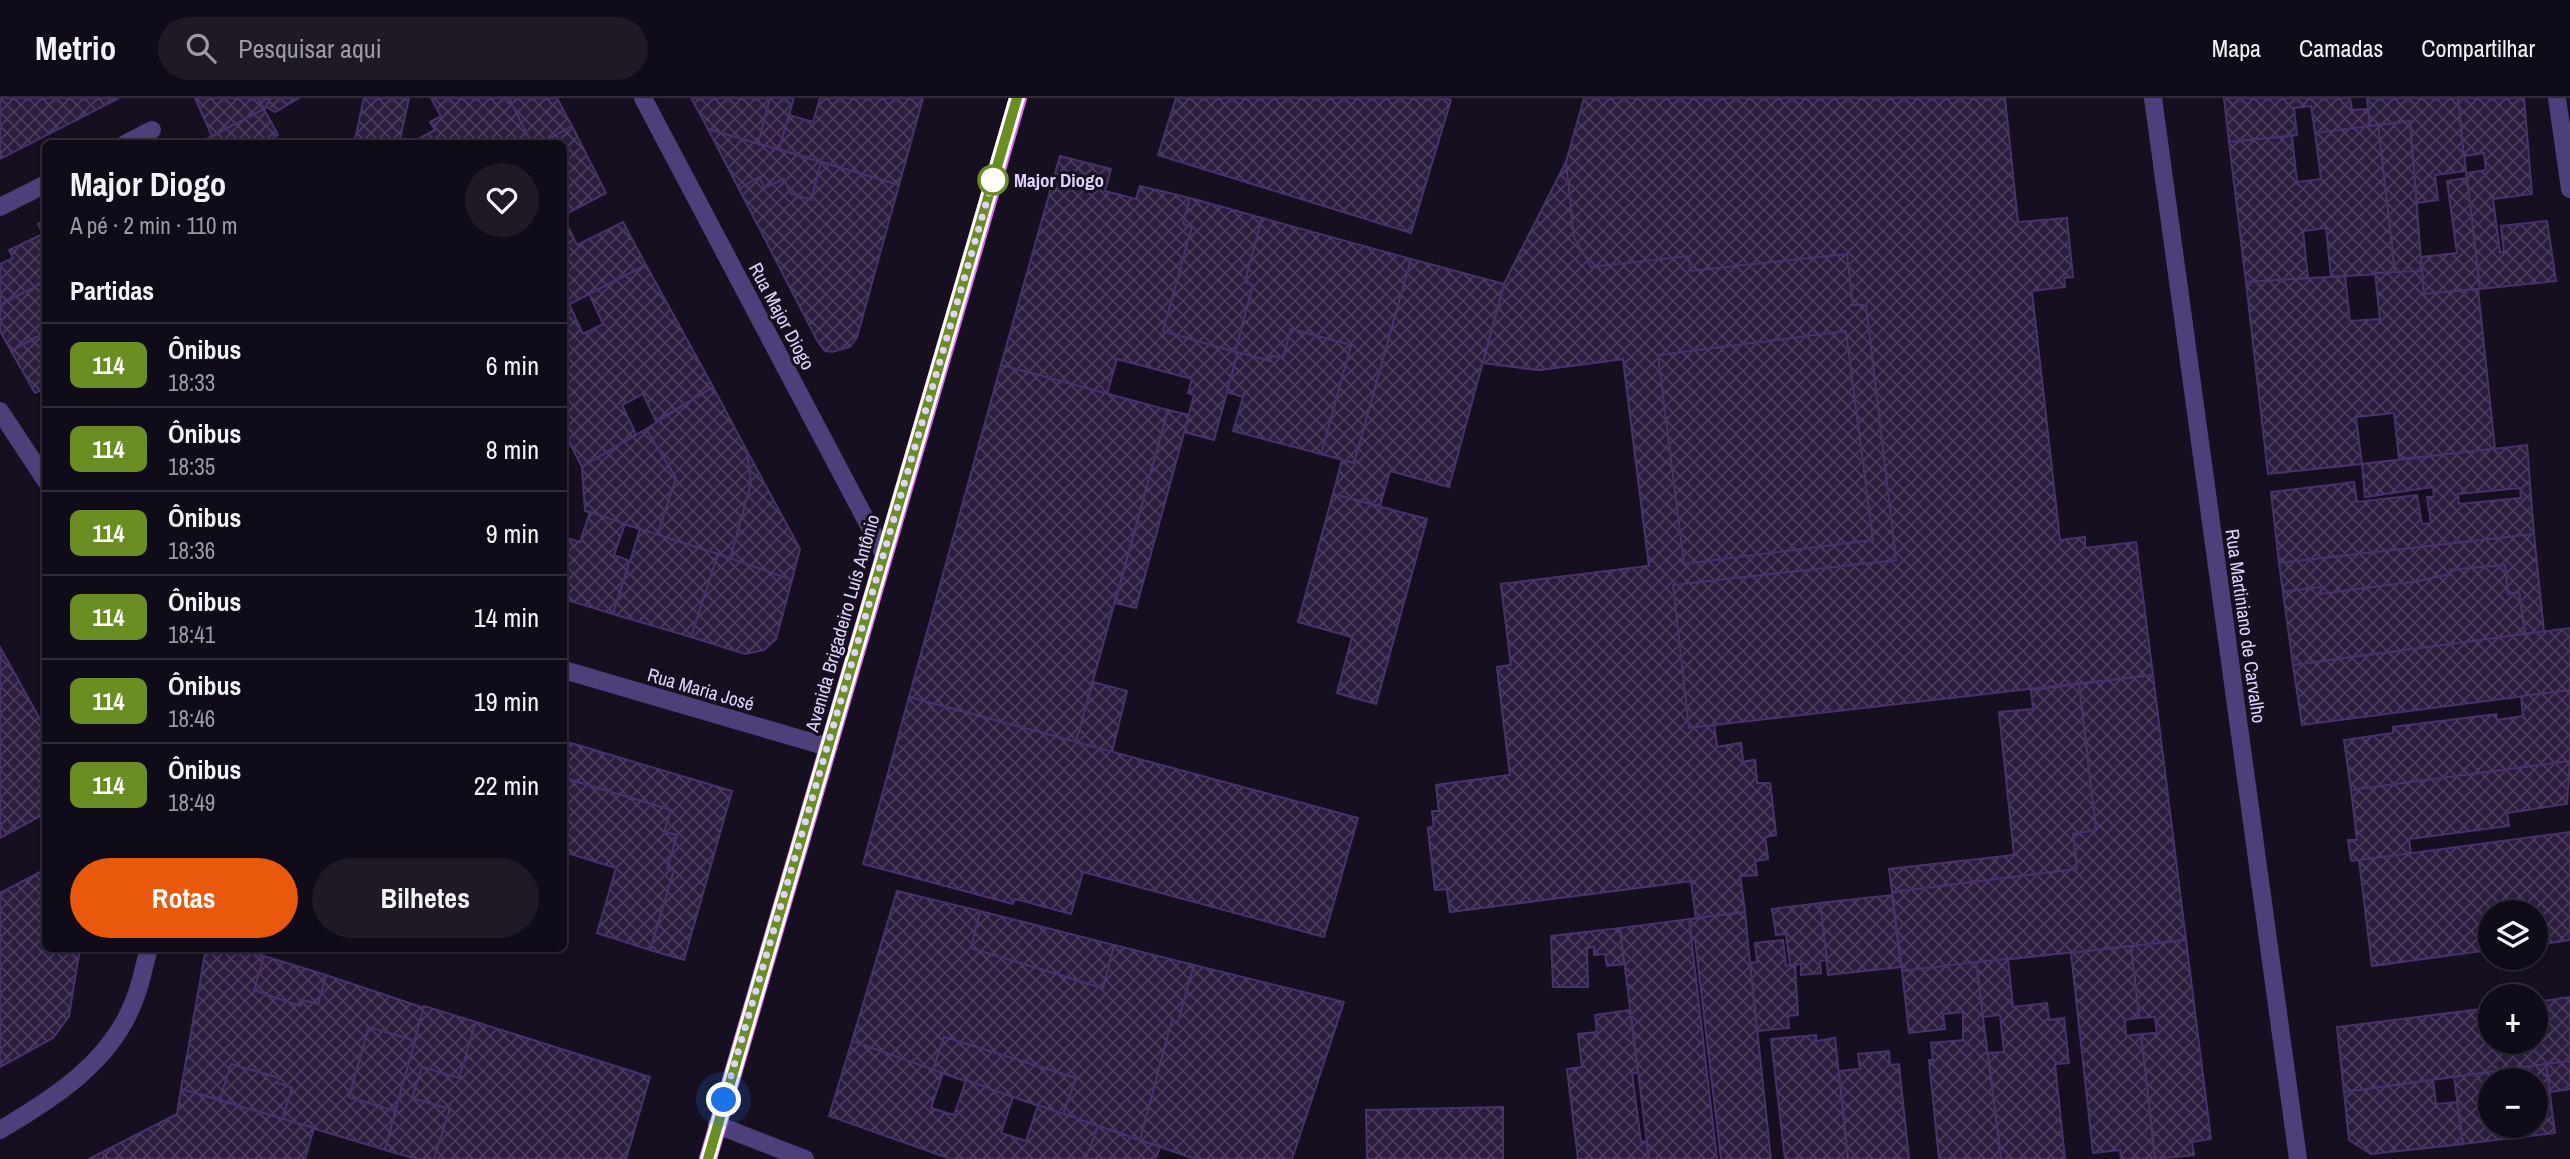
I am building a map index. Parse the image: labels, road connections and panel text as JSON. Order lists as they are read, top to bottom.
{
  "streets": {
    "main road": ["Avenida Brigadeiro Luís Antônio"],
    "street": ["Rua Major Diogo", "Rua Martiniano de Carvalho", "Rua Maria José"]
  },
  "crossings": [
    ["Rua Major Diogo", "Avenida Brigadeiro Luís Antônio"],
    ["Avenida Brigadeiro Luís Antônio", "Rua Maria José"]
  ],
  "places": ["Major Diogo"],
  "lines": ["bus line 114"],
  "page": {
    "header": "Metrio",
    "search": "Pesquisar aqui",
    "nav": ["Mapa", "Camadas", "Compartilhar"],
    "heading": [
      ["Major Diogo", "A pé · 2 min · 110 m"],
      "Partidas"
    ],
    "list": [
      {
        "mark": "114",
        "name": "Ônibus",
        "note": "18:33",
        "value": "6 min"
      },
      {
        "mark": "114",
        "name": "Ônibus",
        "note": "18:35",
        "value": "8 min"
      },
      {
        "mark": "114",
        "name": "Ônibus",
        "note": "18:36",
        "value": "9 min"
      },
      {
        "mark": "114",
        "name": "Ônibus",
        "note": "18:41",
        "value": "14 min"
      },
      {
        "mark": "114",
        "name": "Ônibus",
        "note": "18:46",
        "value": "19 min"
      },
      {
        "mark": "114",
        "name": "Ônibus",
        "note": "18:49",
        "value": "22 min"
      }
    ],
    "buttons": ["Rotas", "Bilhetes"],
    "map_buttons": ["+", "−"]
  }
}
